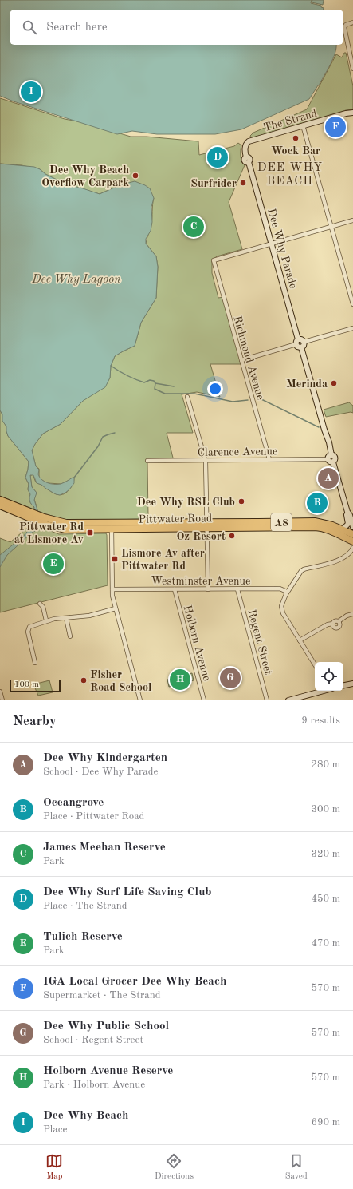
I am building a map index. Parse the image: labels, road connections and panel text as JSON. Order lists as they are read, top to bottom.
{
  "streets": {
    "highway": ["Pittwater Road", "A8"],
    "main road": ["The Strand", "Dee Why Parade"],
    "street": [
      "Richmond Avenue",
      "Clarence Avenue",
      "Westminster Avenue",
      "Regent Street",
      "Holborn Avenue"
    ]
  },
  "crossings": [
    ["The Strand", "Dee Why Parade"],
    ["Dee Why Parade", "Richmond Avenue"],
    ["Richmond Avenue", "Clarence Avenue"],
    ["Westminster Avenue", "Regent Street"],
    ["Westminster Avenue", "Holborn Avenue"]
  ],
  "districts": ["DEE WHY BEACH"],
  "water": ["Dee Why Lagoon"],
  "places": {
    "other": [
      "Wock Bar",
      "Dee Why Beach Overflow Carpark",
      "Surfrider",
      "Merinda",
      "Dee Why RSL Club",
      "Oz Resort",
      "Fisher Road School"
    ],
    "transit": ["Pittwater Rd at Lismore Av", "Lismore Av after Pittwater Rd"]
  },
  "scale_bar": "100 m",
  "page": {
    "search": "Search here",
    "pins": [
      "I",
      "F",
      "D",
      "C",
      "A",
      "B",
      "E",
      "G",
      "H"
    ],
    "scale": "100 m",
    "heading": ["Nearby", "9 results"],
    "list": [
      {
        "mark": "A",
        "name": "Dee Why Kindergarten",
        "note": "School · Dee Why Parade",
        "value": "280 m"
      },
      {
        "mark": "B",
        "name": "Oceangrove",
        "note": "Place · Pittwater Road",
        "value": "300 m"
      },
      {
        "mark": "C",
        "name": "James Meehan Reserve",
        "note": "Park",
        "value": "320 m"
      },
      {
        "mark": "D",
        "name": "Dee Why Surf Life Saving Club",
        "note": "Place · The Strand",
        "value": "450 m"
      },
      {
        "mark": "E",
        "name": "Tulich Reserve",
        "note": "Park",
        "value": "470 m"
      },
      {
        "mark": "F",
        "name": "IGA Local Grocer Dee Why Beach",
        "note": "Supermarket · The Strand",
        "value": "570 m"
      },
      {
        "mark": "G",
        "name": "Dee Why Public School",
        "note": "School · Regent Street",
        "value": "570 m"
      },
      {
        "mark": "H",
        "name": "Holborn Avenue Reserve",
        "note": "Park · Holborn Avenue",
        "value": "570 m"
      },
      {
        "mark": "I",
        "name": "Dee Why Beach",
        "note": "Place",
        "value": "690 m"
      }
    ],
    "nav": ["Map", "Directions", "Saved"]
  }
}
